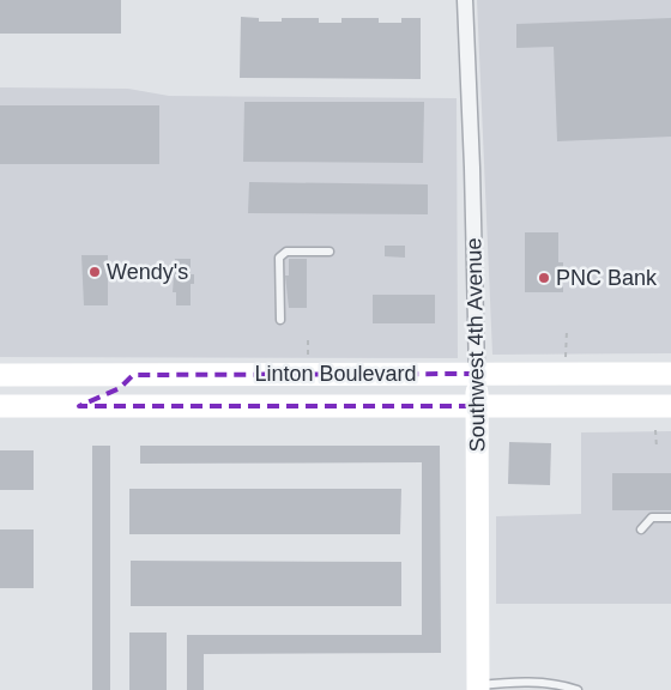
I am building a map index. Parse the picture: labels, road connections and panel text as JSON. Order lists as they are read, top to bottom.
{
  "streets": {
    "main road": ["Southwest 4th Avenue", "Linton Boulevard"]
  },
  "crossings": [
    ["Southwest 4th Avenue", "Linton Boulevard"]
  ],
  "places": ["Wendy's", "PNC Bank"]
}
